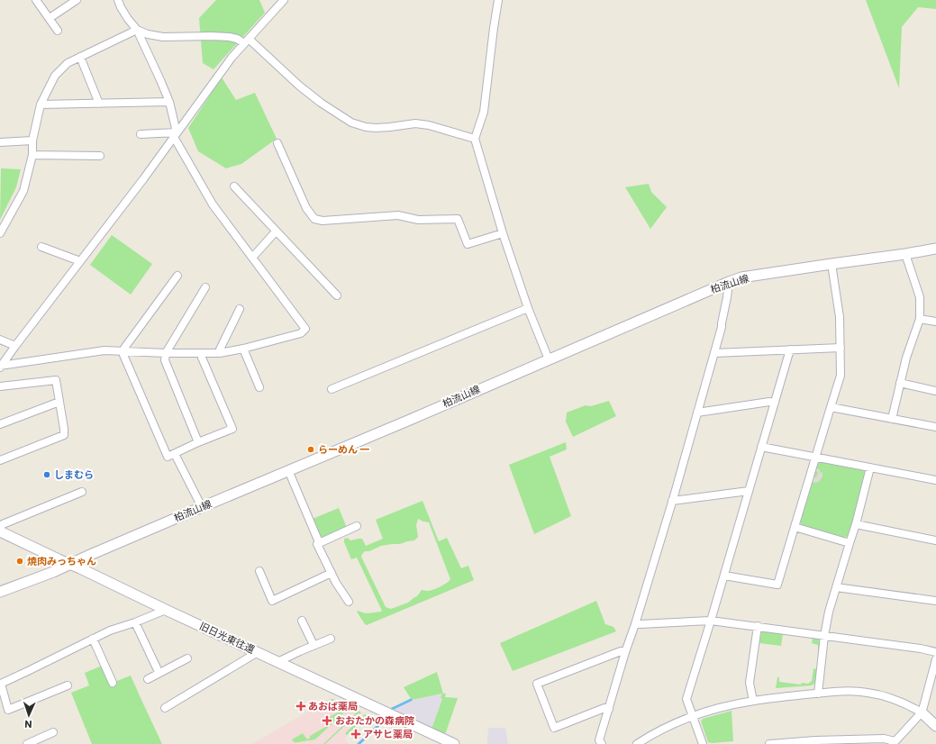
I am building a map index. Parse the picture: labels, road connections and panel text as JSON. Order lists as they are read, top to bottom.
{
  "streets": {
    "main road": ["柏流山線", "旧日光東往還"]
  },
  "crossings": [
    ["柏流山線", "旧日光東往還"]
  ],
  "places": {
    "other": ["らーめん 一", "しまむら", "焼肉みっちゃん"],
    "health": ["あおば薬局", "おおたかの森病院", "アサヒ薬局"]
  },
  "north": "bottom"
}
